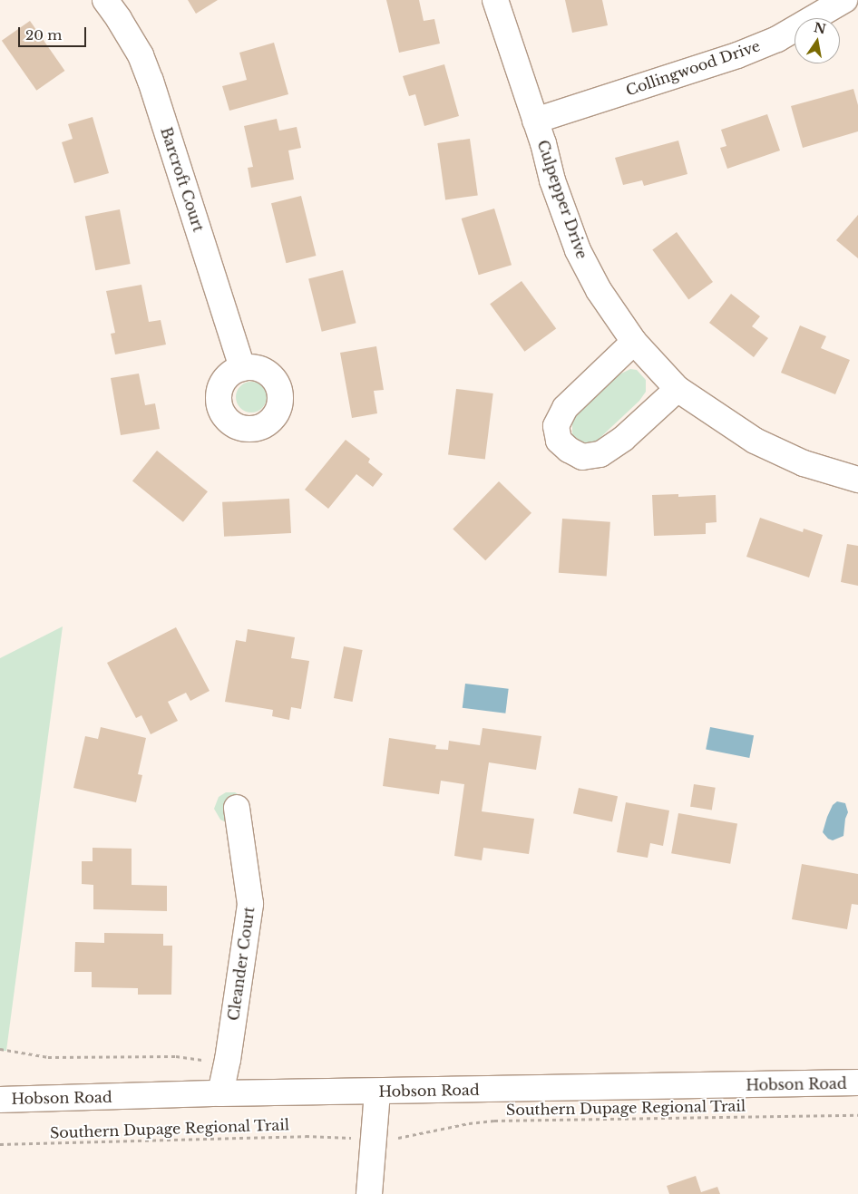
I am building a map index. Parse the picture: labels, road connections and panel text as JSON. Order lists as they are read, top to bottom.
{
  "streets": {
    "street": [
      "Collingwood Drive",
      "Barcroft Court",
      "Culpepper Drive",
      "Cleander Court",
      "Hobson Road"
    ],
    "path": ["Southern Dupage Regional Trail"]
  },
  "crossings": [
    ["Collingwood Drive", "Culpepper Drive"],
    ["Cleander Court", "Hobson Road"]
  ],
  "scale_bar": "20 m",
  "north": "top"
}
